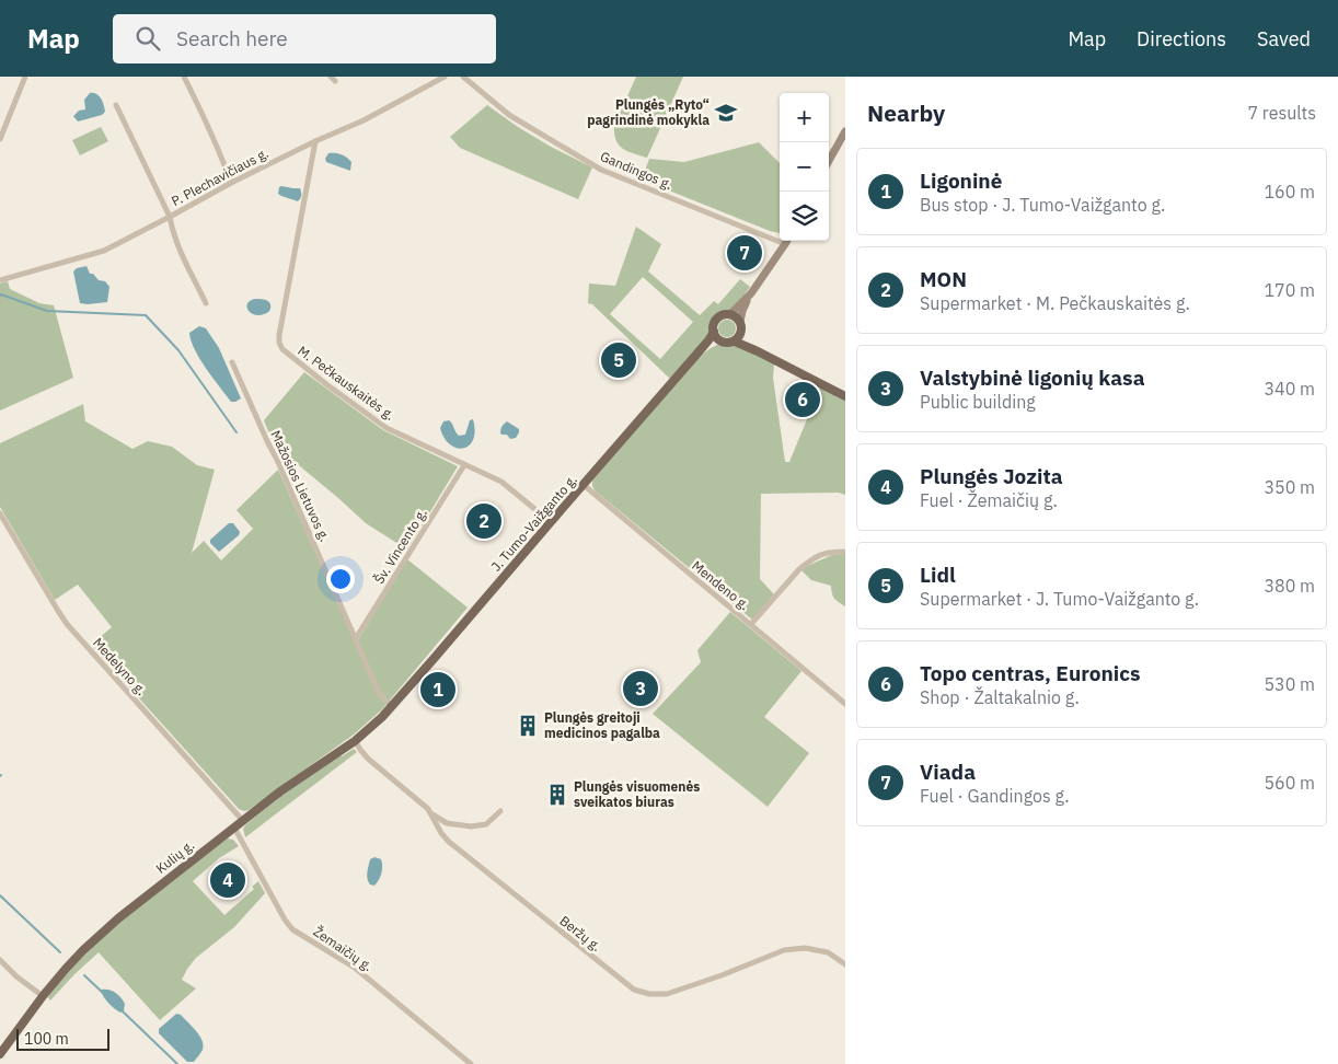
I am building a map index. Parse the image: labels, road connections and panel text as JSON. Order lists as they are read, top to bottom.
{
  "streets": {
    "main road": ["J. Tumo-Vaižganto g.", "Kulių g."],
    "street": [
      "Gandingos g.",
      "P. Plechavičiaus g.",
      "M. Pečkauskaitės g.",
      "Mažosios Lietuvos g.",
      "Šv. Vincento g.",
      "Mendeno g.",
      "Medelyno g.",
      "Beržų g.",
      "Žemaičių g."
    ]
  },
  "crossings": [
    ["P. Plechavičiaus g.", "M. Pečkauskaitės g."],
    ["M. Pečkauskaitės g.", "J. Tumo-Vaižganto g."],
    ["M. Pečkauskaitės g.", "Šv. Vincento g."],
    ["Mažosios Lietuvos g.", "J. Tumo-Vaižganto g."],
    ["Mažosios Lietuvos g.", "Šv. Vincento g."],
    ["Mažosios Lietuvos g.", "Kulių g."],
    ["J. Tumo-Vaižganto g.", "Mendeno g."],
    ["J. Tumo-Vaižganto g.", "Kulių g."],
    ["Medelyno g.", "Kulių g."],
    ["Kulių g.", "Beržų g."],
    ["Kulių g.", "Žemaičių g."]
  ],
  "places": {
    "school or university": ["Plungės „Ryto“ pagrindinė mokykla"],
    "building": ["Plungės greitoji medicinos pagalba", "Plungės visuomenės sveikatos biuras"]
  },
  "scale_bar": "100 m",
  "page": {
    "header": "Map",
    "search": "Search here",
    "nav": ["Map", "Directions", "Saved"],
    "heading": ["Nearby", "7 results"],
    "map_buttons": ["+", "−"],
    "list": [
      {
        "mark": "1",
        "name": "Ligoninė",
        "note": "Bus stop · J. Tumo-Vaižganto g.",
        "value": "160 m"
      },
      {
        "mark": "2",
        "name": "MON",
        "note": "Supermarket · M. Pečkauskaitės g.",
        "value": "170 m"
      },
      {
        "mark": "3",
        "name": "Valstybinė ligonių kasa",
        "note": "Public building",
        "value": "340 m"
      },
      {
        "mark": "4",
        "name": "Plungės Jozita",
        "note": "Fuel · Žemaičių g.",
        "value": "350 m"
      },
      {
        "mark": "5",
        "name": "Lidl",
        "note": "Supermarket · J. Tumo-Vaižganto g.",
        "value": "380 m"
      },
      {
        "mark": "6",
        "name": "Topo centras, Euronics",
        "note": "Shop · Žaltakalnio g.",
        "value": "530 m"
      },
      {
        "mark": "7",
        "name": "Viada",
        "note": "Fuel · Gandingos g.",
        "value": "560 m"
      }
    ],
    "pins": [
      "7",
      "5",
      "6",
      "2",
      "3",
      "1",
      "4"
    ],
    "scale": "100 m"
  }
}
